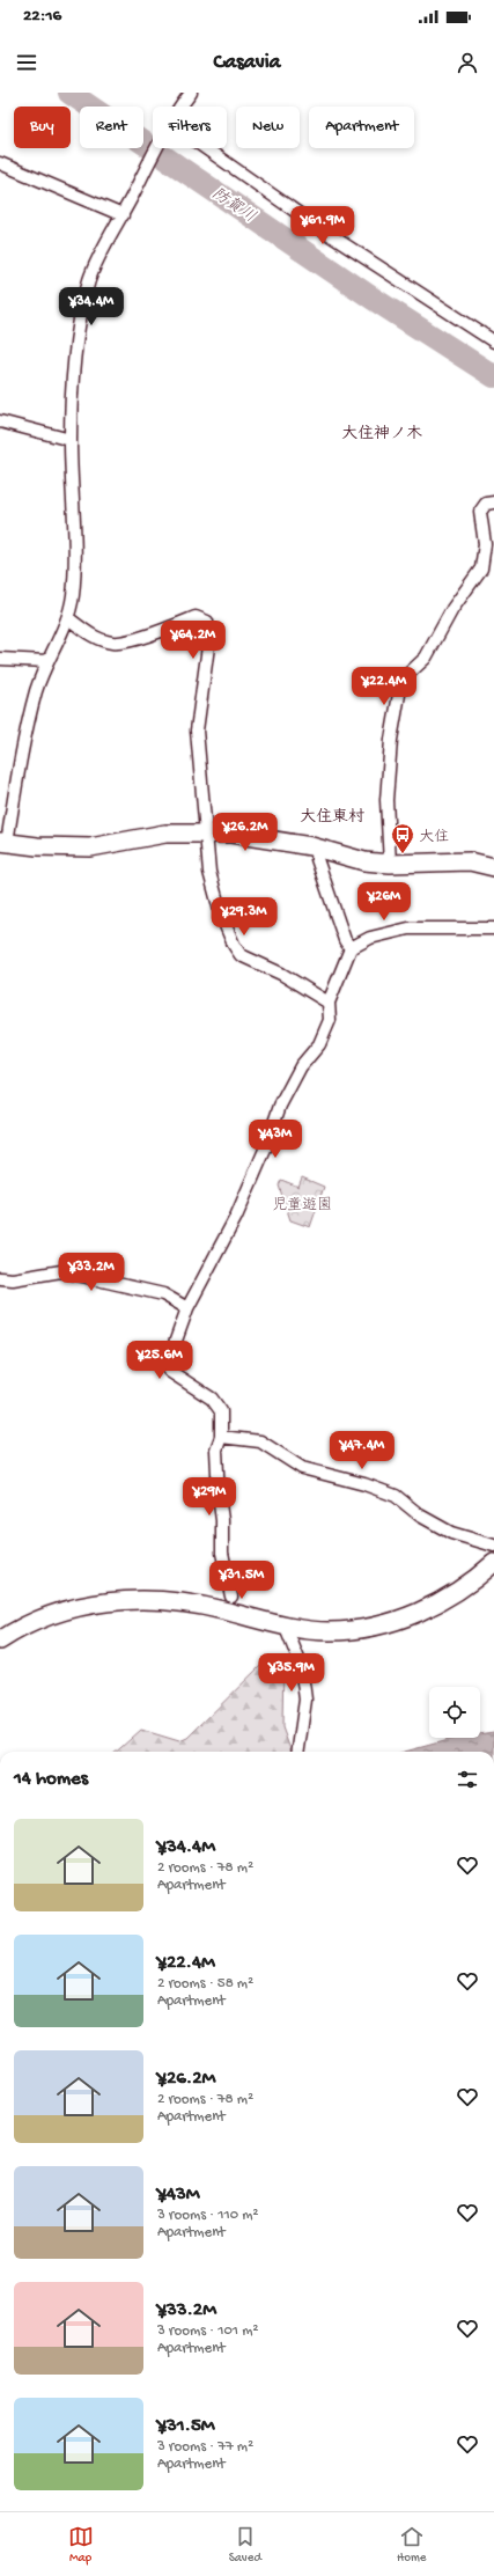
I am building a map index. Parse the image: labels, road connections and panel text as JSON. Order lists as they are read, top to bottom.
{
  "districts": ["大住神ノ木", "大住東村"],
  "water": ["防賀川"],
  "parks": ["児童遊園"],
  "places": {
    "bus stop": ["大住"]
  },
  "page": {
    "status": "22:16",
    "header": "Casavia",
    "chip": [
      "Buy",
      "Rent",
      "Filters",
      "New",
      "Apartment"
    ],
    "price": [
      "¥61.9M",
      "¥34.4M",
      "¥64.2M",
      "¥22.4M",
      "¥26.2M",
      "¥26M",
      "¥29.3M",
      "¥43M",
      "¥33.2M",
      "¥25.6M",
      "¥47.4M",
      "¥29M",
      "¥31.5M",
      "¥35.9M"
    ],
    "heading": "14 homes",
    "list": [
      {
        "name": "¥34.4M",
        "note": "2 rooms · 78 m² · Apartment"
      },
      {
        "name": "¥22.4M",
        "note": "2 rooms · 58 m² · Apartment"
      },
      {
        "name": "¥26.2M",
        "note": "2 rooms · 78 m² · Apartment"
      },
      {
        "name": "¥43M",
        "note": "3 rooms · 110 m² · Apartment"
      },
      {
        "name": "¥33.2M",
        "note": "3 rooms · 101 m² · Apartment"
      },
      {
        "name": "¥31.5M",
        "note": "3 rooms · 77 m² · Apartment"
      }
    ],
    "tabs": ["Map", "Saved", "Home"]
  }
}
